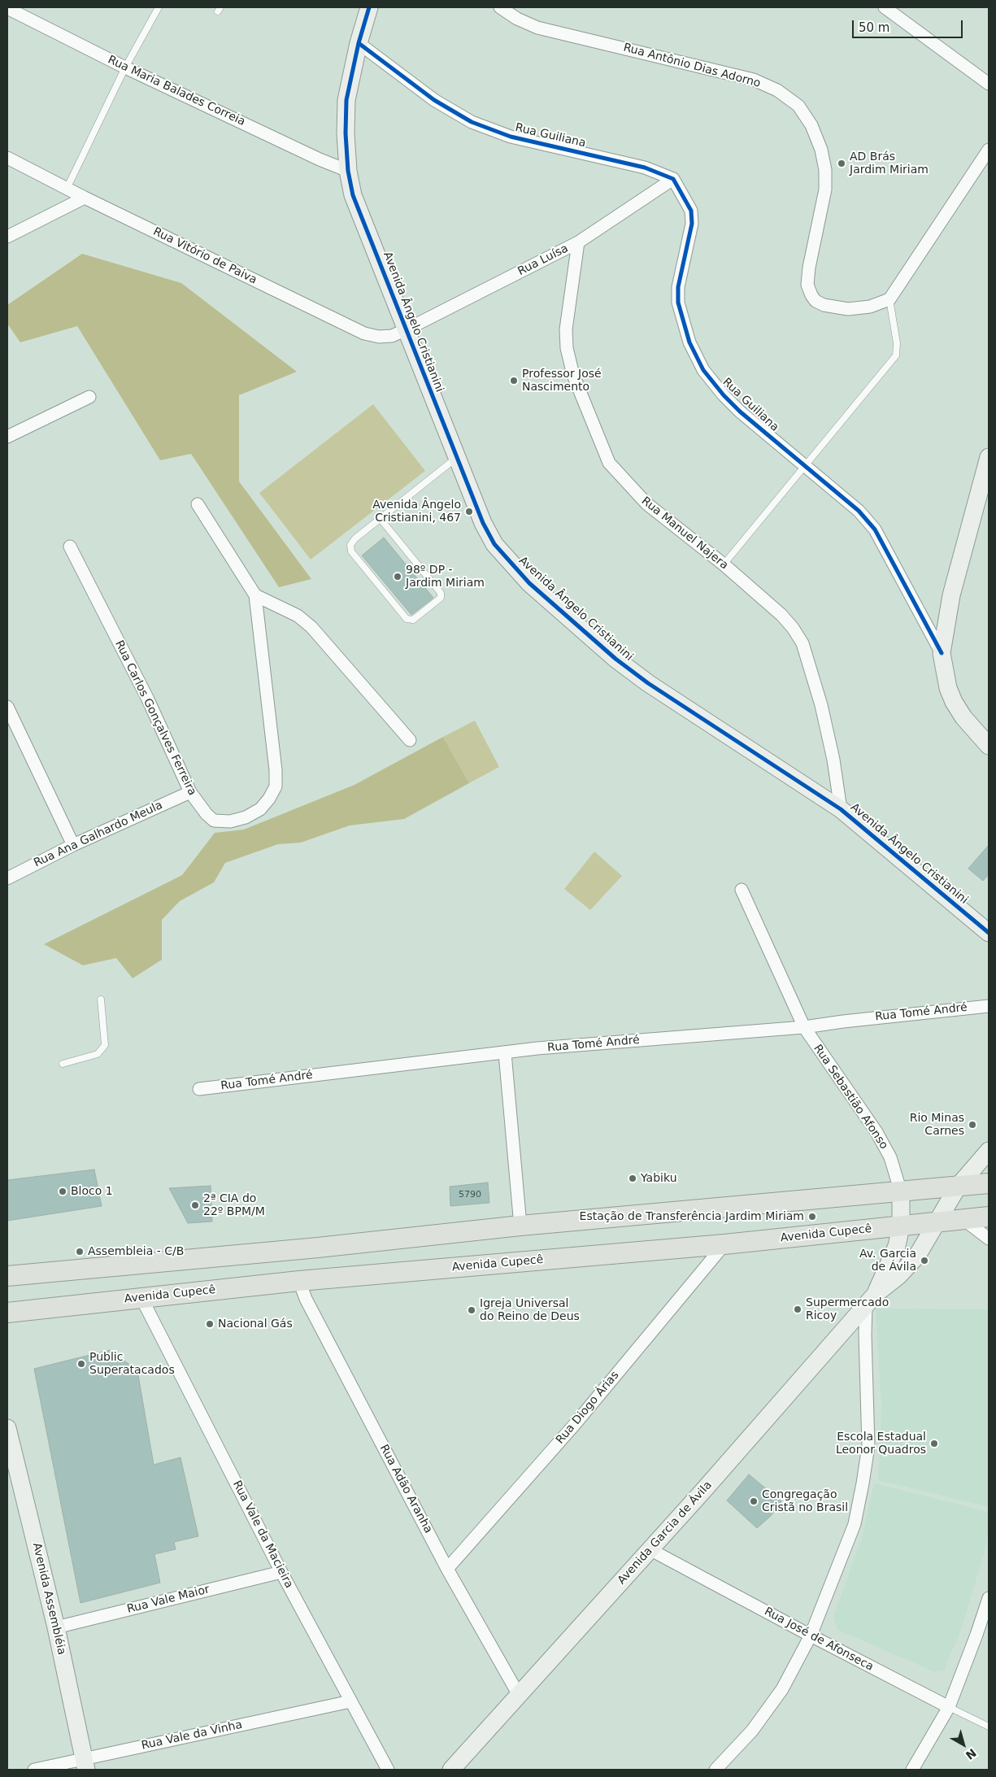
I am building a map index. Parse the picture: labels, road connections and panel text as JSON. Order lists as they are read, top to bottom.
{
  "streets": {
    "main road": ["Avenida Cupecê"],
    "street": [
      "Rua Antônio Dias Adorno",
      "Rua Maria Balades Correia",
      "Rua Guiliana",
      "Rua Vitório de Paiva",
      "Rua Luísa",
      "Avenida Ângelo Cristianini",
      "Rua Manuel Najera",
      "Rua Carlos Gonçalves Ferreira",
      "Rua Ana Galhardo Meula",
      "Rua Tomé André",
      "Rua Sebastião Afonso",
      "Rua Diogo Árias",
      "Rua Adão Aranha",
      "Avenida Garcia de Ávila",
      "Rua Vale da Macieira",
      "Avenida Assembléia",
      "Rua Vale Maior",
      "Rua José de Afonseca",
      "Rua Vale da Vinha"
    ]
  },
  "crossings": [
    ["Rua Maria Balades Correia", "Avenida Ângelo Cristianini"],
    ["Rua Guiliana", "Rua Luísa"],
    ["Rua Guiliana", "Avenida Ângelo Cristianini"],
    ["Rua Vitório de Paiva", "Rua Luísa"],
    ["Rua Vitório de Paiva", "Avenida Ângelo Cristianini"],
    ["Rua Luísa", "Avenida Ângelo Cristianini"],
    ["Rua Luísa", "Rua Manuel Najera"],
    ["Avenida Ângelo Cristianini", "Rua Manuel Najera"],
    ["Rua Carlos Gonçalves Ferreira", "Rua Ana Galhardo Meula"],
    ["Rua Tomé André", "Rua Sebastião Afonso"],
    ["Rua Sebastião Afonso", "Avenida Garcia de Ávila"],
    ["Avenida Cupecê", "Rua Diogo Árias"],
    ["Avenida Cupecê", "Rua Adão Aranha"],
    ["Avenida Cupecê", "Avenida Garcia de Ávila"],
    ["Avenida Cupecê", "Rua Vale da Macieira"],
    ["Rua Diogo Árias", "Rua Adão Aranha"],
    ["Rua Adão Aranha", "Avenida Garcia de Ávila"],
    ["Avenida Garcia de Ávila", "Rua José de Afonseca"],
    ["Rua Vale da Macieira", "Rua Vale Maior"],
    ["Rua Vale da Macieira", "Rua Vale da Vinha"],
    ["Avenida Assembléia", "Rua Vale Maior"],
    ["Avenida Assembléia", "Rua Vale da Vinha"]
  ],
  "places": [
    "AD Brás Jardim Miriam",
    "Professor José Nascimento",
    "Avenida Ângelo Cristianini, 467",
    "98º DP - Jardim Miriam",
    "Rio Minas Carnes",
    "Yabiku",
    "Bloco 1",
    "2ª CIA do 22º BPM/M",
    "Estação de Transferência Jardim Miriam",
    "Assembleia - C/B",
    "Av. Garcia de Ávila",
    "Supermercado Ricoy",
    "Igreja Universal do Reino de Deus",
    "Nacional Gás",
    "Public Superatacados",
    "Escola Estadual Leonor Quadros",
    "Congregação Cristã no Brasil"
  ],
  "house_numbers": ["5790"],
  "scale_bar": "50 m",
  "north": "bottom right"
}
